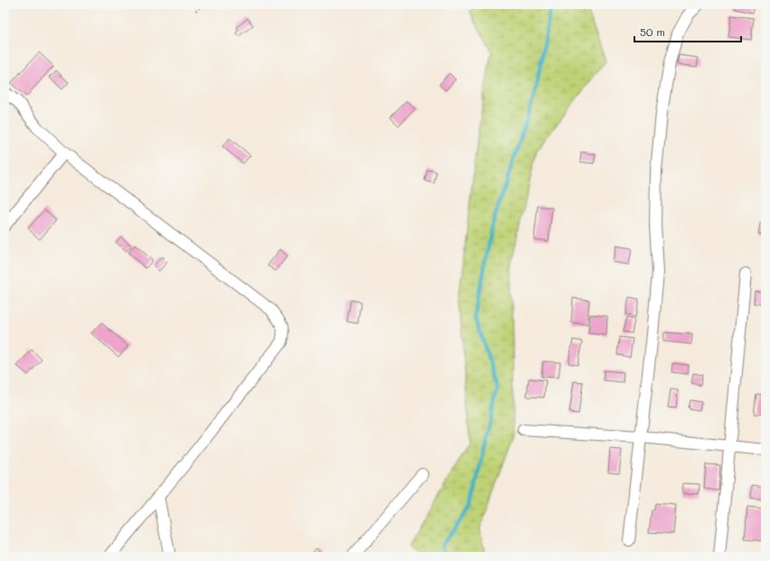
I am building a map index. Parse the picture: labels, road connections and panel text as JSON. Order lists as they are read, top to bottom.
{
  "scale_bar": "50 m"
}
